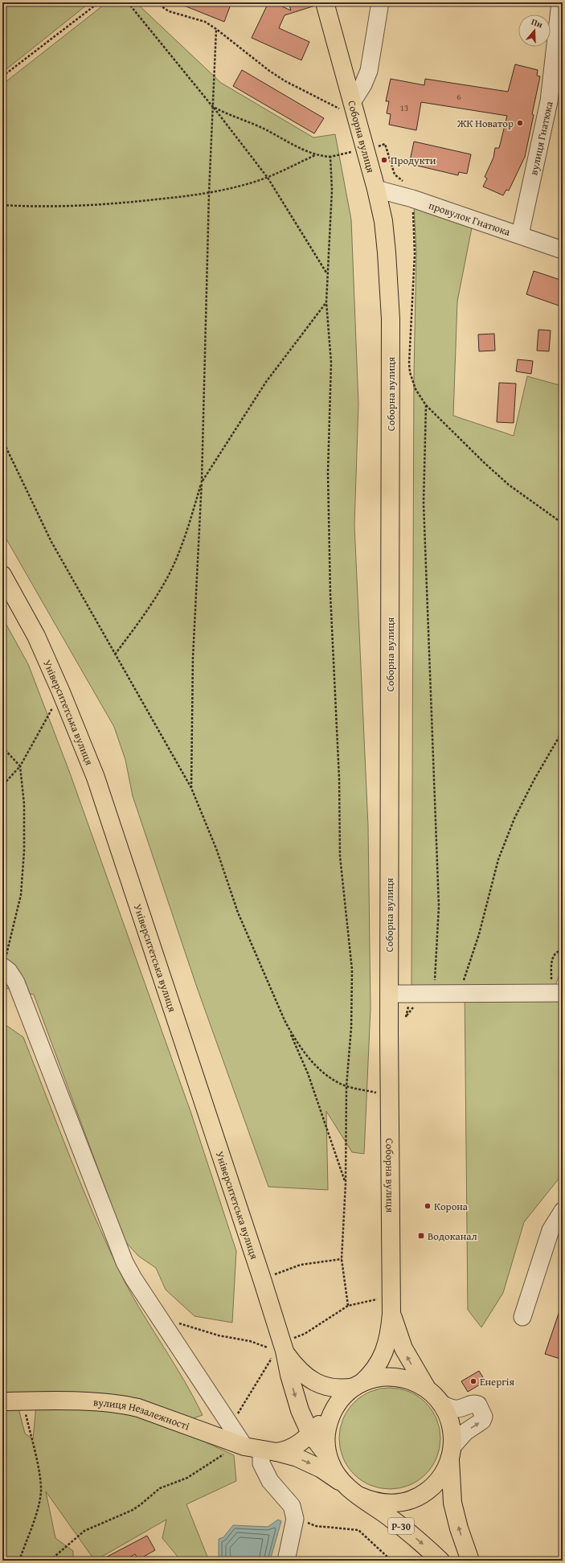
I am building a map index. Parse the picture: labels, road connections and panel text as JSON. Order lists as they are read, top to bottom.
{
  "streets": {
    "main road": [
      "Соборна вулиця",
      "Університетська вулиця",
      "вулиця Незалежності",
      "Р-30"
    ],
    "street": ["вулиця Гнатюка", "провулок Гнатюка"]
  },
  "crossings": [
    ["Соборна вулиця", "провулок Гнатюка"],
    ["Соборна вулиця", "Університетська вулиця"],
    ["Соборна вулиця", "вулиця Незалежності"],
    ["Соборна вулиця", "Р-30"],
    ["вулиця Гнатюка", "провулок Гнатюка"],
    ["Університетська вулиця", "вулиця Незалежності"],
    ["Університетська вулиця", "Р-30"],
    ["вулиця Незалежності", "Р-30"]
  ],
  "places": {
    "other": [
      "ЖК Новатор",
      "Продукти",
      "Корона",
      "Енергія"
    ],
    "transit": ["Водоканал"]
  },
  "house_numbers": ["6", "13"],
  "north": "top"
}
